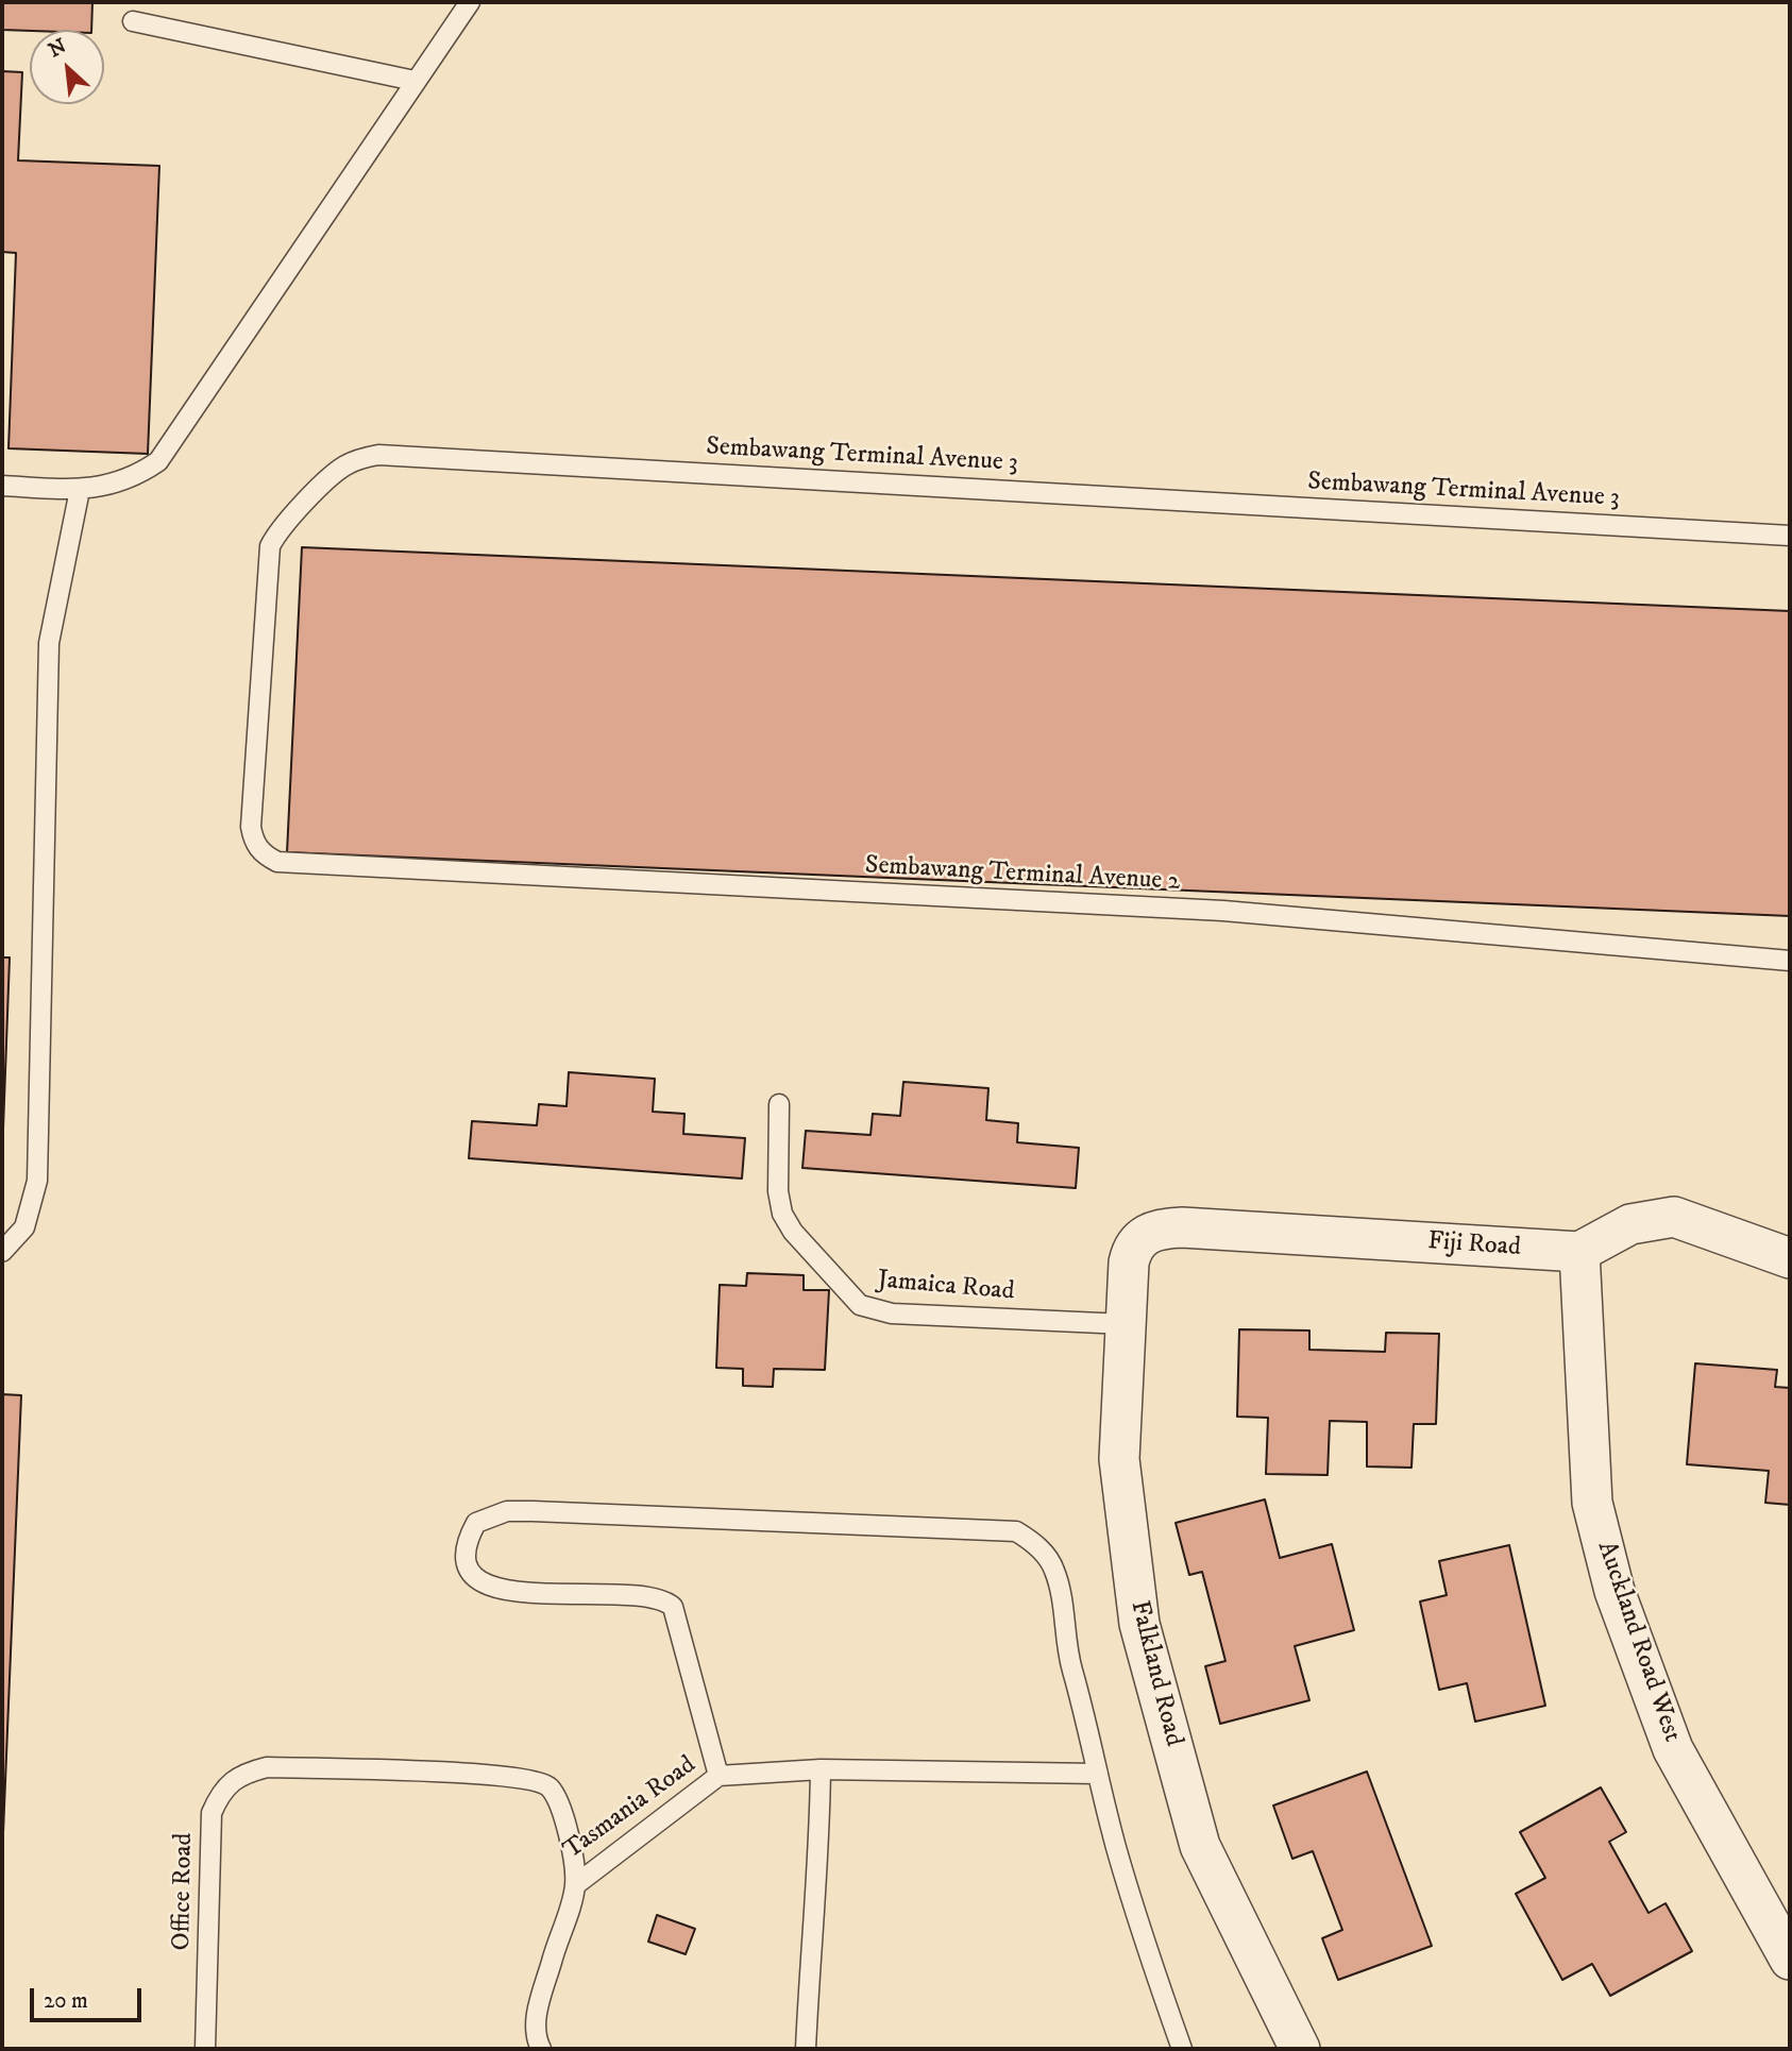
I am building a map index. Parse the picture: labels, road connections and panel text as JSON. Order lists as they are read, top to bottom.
{
  "streets": {
    "street": ["Fiji Road", "Auckland Road West", "Falkland Road"],
    "lane": [
      "Sembawang Terminal Avenue 3",
      "Sembawang Terminal Avenue 2",
      "Jamaica Road",
      "Tasmania Road",
      "Office Road"
    ]
  },
  "crossings": [
    ["Sembawang Terminal Avenue 3", "Sembawang Terminal Avenue 2"],
    ["Fiji Road", "Auckland Road West"],
    ["Fiji Road", "Falkland Road"],
    ["Jamaica Road", "Falkland Road"],
    ["Tasmania Road", "Office Road"]
  ],
  "scale_bar": "20 m",
  "north": "top left"
}
